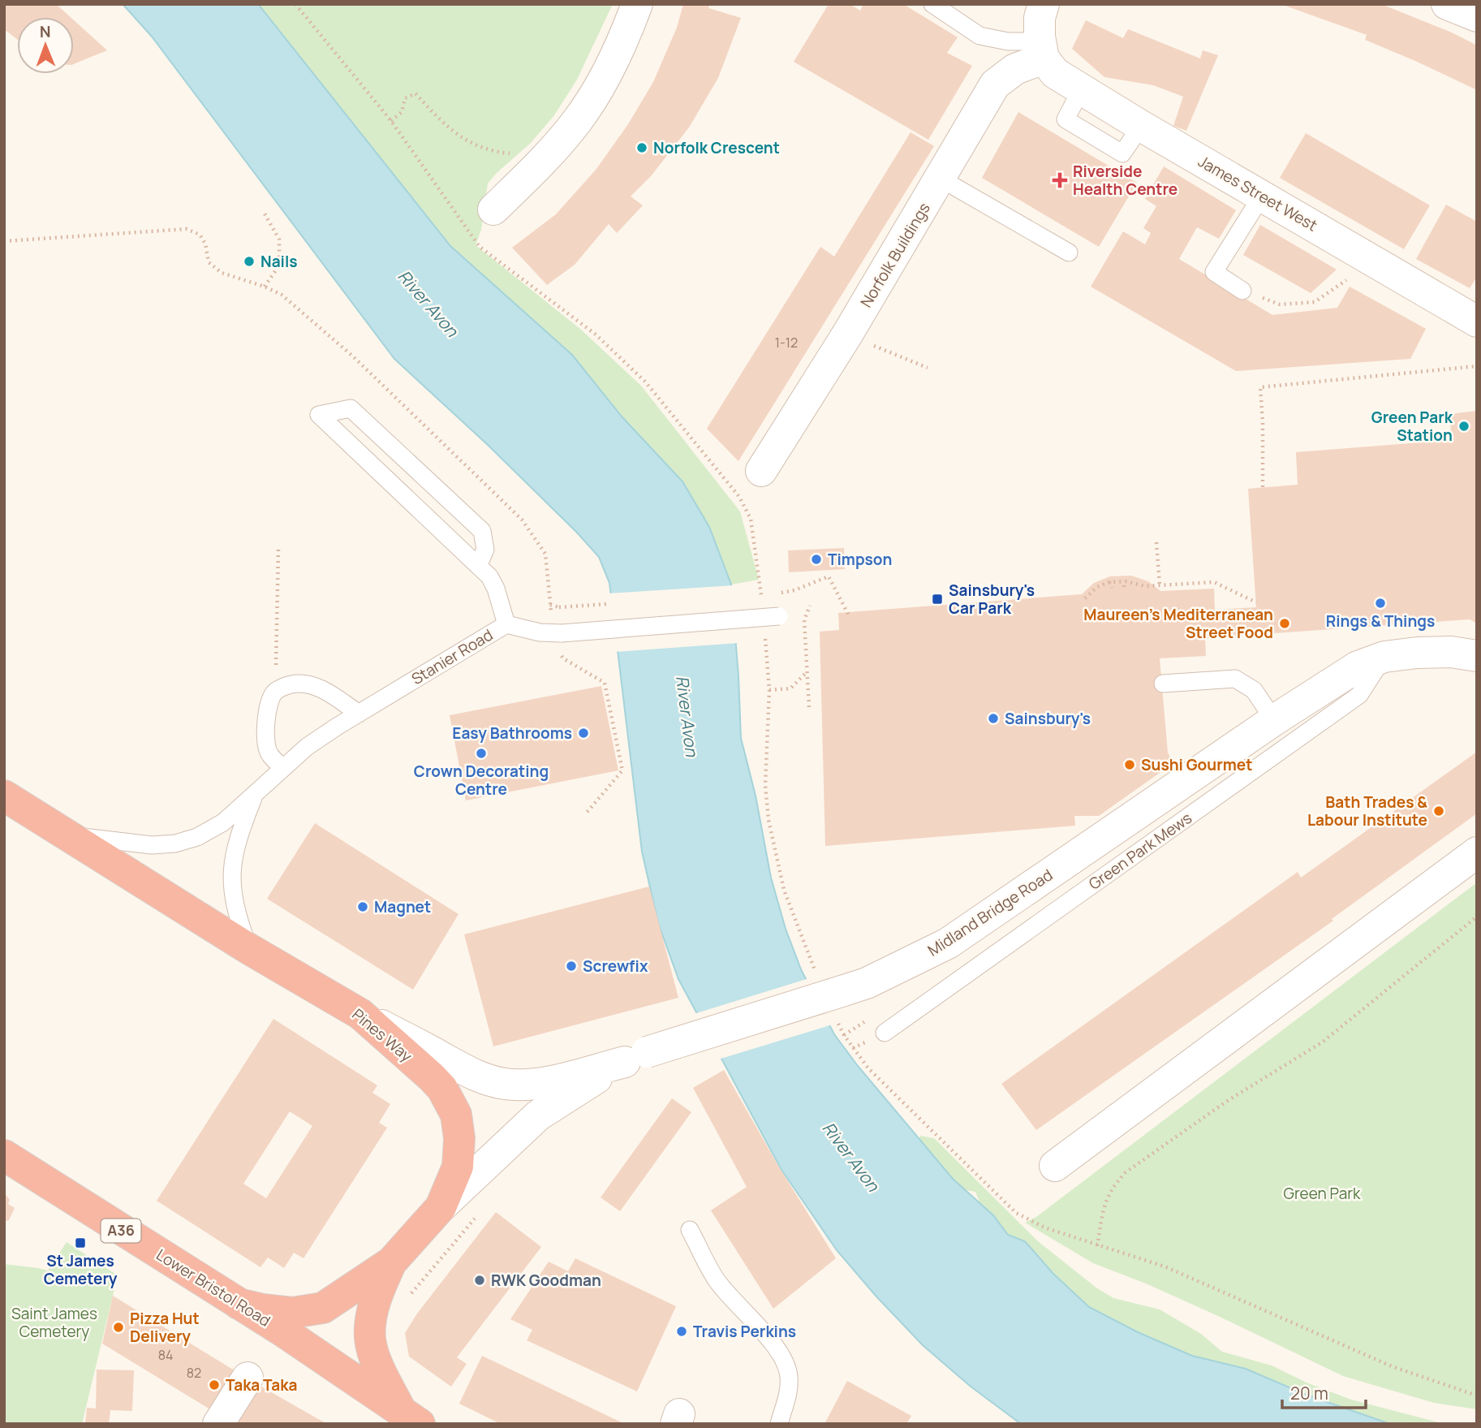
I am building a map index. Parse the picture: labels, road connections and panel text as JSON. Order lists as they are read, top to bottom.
{
  "streets": {
    "highway": ["Pines Way", "A36", "Lower Bristol Road"],
    "street": ["James Street West", "Norfolk Buildings", "Midland Bridge Road"],
    "lane": ["Stanier Road", "Green Park Mews"]
  },
  "crossings": [
    ["James Street West", "Norfolk Buildings"],
    ["Stanier Road", "Pines Way"],
    ["Green Park Mews", "Midland Bridge Road"],
    ["Midland Bridge Road", "Pines Way"],
    ["Pines Way", "Lower Bristol Road"]
  ],
  "water": ["River Avon"],
  "parks": ["Green Park", "Saint James Cemetery"],
  "places": {
    "other": [
      "Norfolk Crescent",
      "Nails",
      "Green Park Station",
      "Timpson",
      "Rings & Things",
      "Maureen's Mediterranean Street Food",
      "Sainsbury's",
      "Easy Bathrooms",
      "Crown Decorating Centre",
      "Sushi Gourmet",
      "Bath Trades & Labour Institute",
      "Magnet",
      "Screwfix",
      "RWK Goodman",
      "Pizza Hut Delivery",
      "Travis Perkins",
      "Taka Taka"
    ],
    "health": ["Riverside Health Centre"],
    "transit": ["Sainsbury's Car Park", "St James Cemetery"]
  },
  "house_numbers": ["1-12", "84", "82"],
  "scale_bar": "20 m",
  "north": "top"
}
